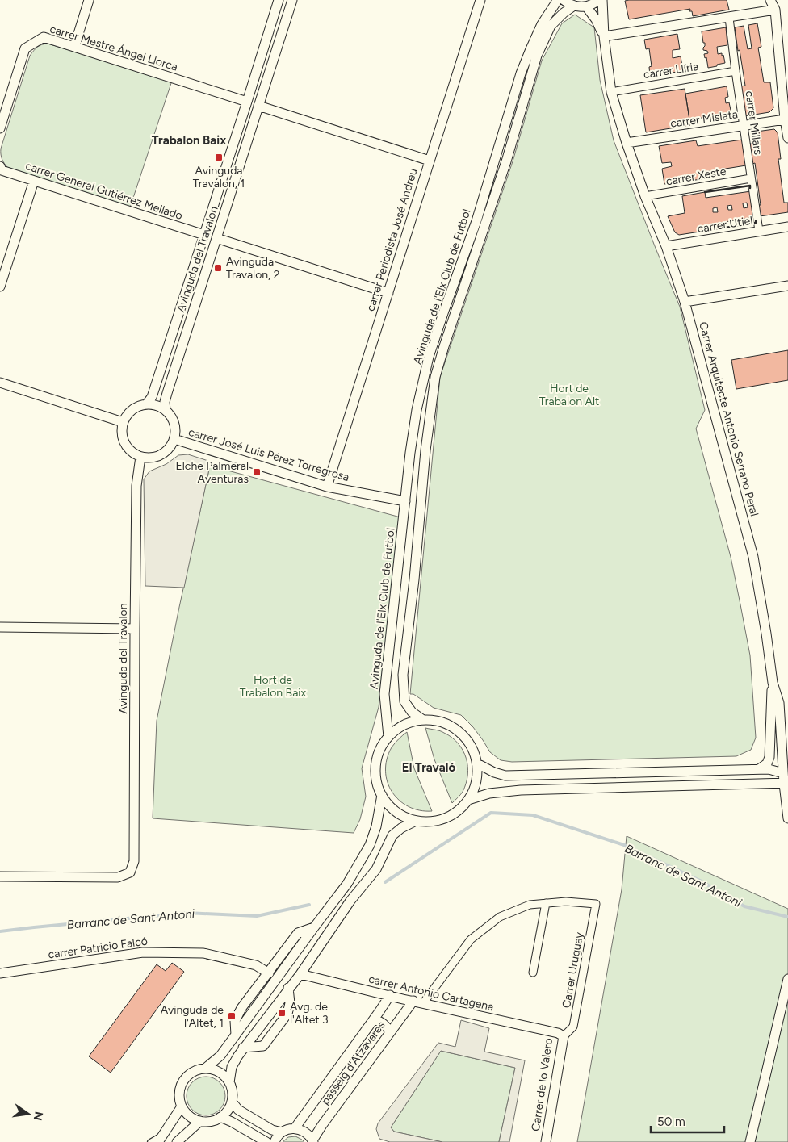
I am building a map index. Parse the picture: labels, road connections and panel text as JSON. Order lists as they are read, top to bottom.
{
  "streets": {
    "street": [
      "carrer Mestre Ángel Llorca",
      "carrer Llíria",
      "carrer Mislata",
      "carrer Millars",
      "carrer Xeste",
      "carrer General Gutiérrez Mellado",
      "carrer Utiel",
      "carrer Periodista José Andreu",
      "Avinguda del Travalon",
      "Avinguda de l'Elx Club de Futbol",
      "Carrer Arquitecte Antonio Serrano Peral",
      "carrer José Luis Pérez Torregrosa",
      "carrer Patricio Falcó",
      "Carrer Uruguay",
      "carrer Antonio Cartagena",
      "passeig d'Atzavares",
      "Carrer de lo Valero"
    ]
  },
  "crossings": [
    ["carrer Mestre Ángel Llorca", "Avinguda del Travalon"],
    ["carrer Llíria", "carrer Millars"],
    ["carrer Llíria", "Carrer Arquitecte Antonio Serrano Peral"],
    ["carrer Mislata", "carrer Millars"],
    ["carrer Mislata", "Carrer Arquitecte Antonio Serrano Peral"],
    ["carrer Millars", "carrer Xeste"],
    ["carrer Millars", "carrer Utiel"],
    ["carrer Xeste", "Carrer Arquitecte Antonio Serrano Peral"],
    ["carrer General Gutiérrez Mellado", "Avinguda del Travalon"],
    ["carrer Utiel", "Carrer Arquitecte Antonio Serrano Peral"],
    ["carrer Periodista José Andreu", "carrer José Luis Pérez Torregrosa"],
    ["Avinguda del Travalon", "carrer José Luis Pérez Torregrosa"],
    ["Avinguda de l'Elx Club de Futbol", "carrer José Luis Pérez Torregrosa"],
    ["Carrer Uruguay", "carrer Antonio Cartagena"],
    ["Carrer Uruguay", "Carrer de lo Valero"],
    ["carrer Antonio Cartagena", "passeig d'Atzavares"],
    ["carrer Antonio Cartagena", "Carrer de lo Valero"]
  ],
  "districts": ["Trabalon Baix", "El Travaló"],
  "water": ["Barranc de Sant Antoni"],
  "parks": ["Hort de Trabalon Alt", "Hort de Trabalon Baix"],
  "places": {
    "transit": [
      "Avinguda Travalon, 1",
      "Avinguda Travalon, 2",
      "Elche Palmeral Aventuras",
      "Avg. de l'Altet 3",
      "Avinguda de l'Altet, 1"
    ]
  },
  "scale_bar": "50 m",
  "north": "right"
}
